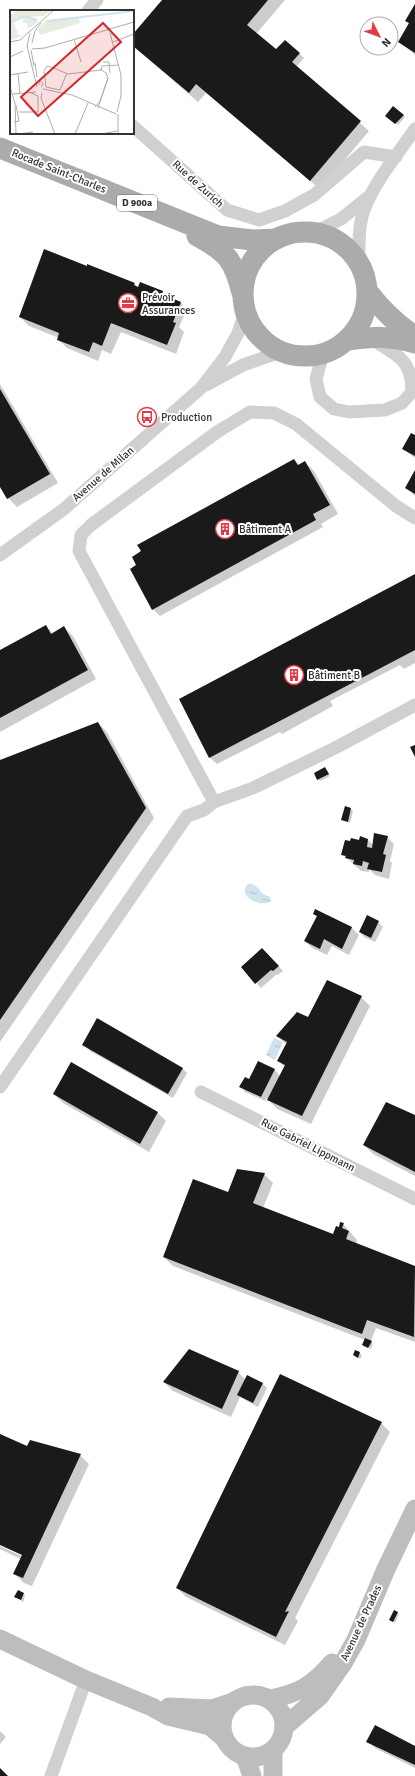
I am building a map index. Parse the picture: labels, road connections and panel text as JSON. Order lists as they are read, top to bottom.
{
  "streets": {
    "main road": ["Rocade Saint-Charles", "D 900a", "Avenue de Prades"],
    "street": ["Rue de Zurich", "Avenue de Milan", "Rue Gabriel Lippmann"]
  },
  "crossings": [
    ["Rocade Saint-Charles", "Avenue de Milan"]
  ],
  "places": {
    "office": ["Prévoir Assurances"],
    "bus stop": ["Production"],
    "building": ["Bâtiment A", "Bâtiment B"]
  },
  "north": "bottom right"
}
